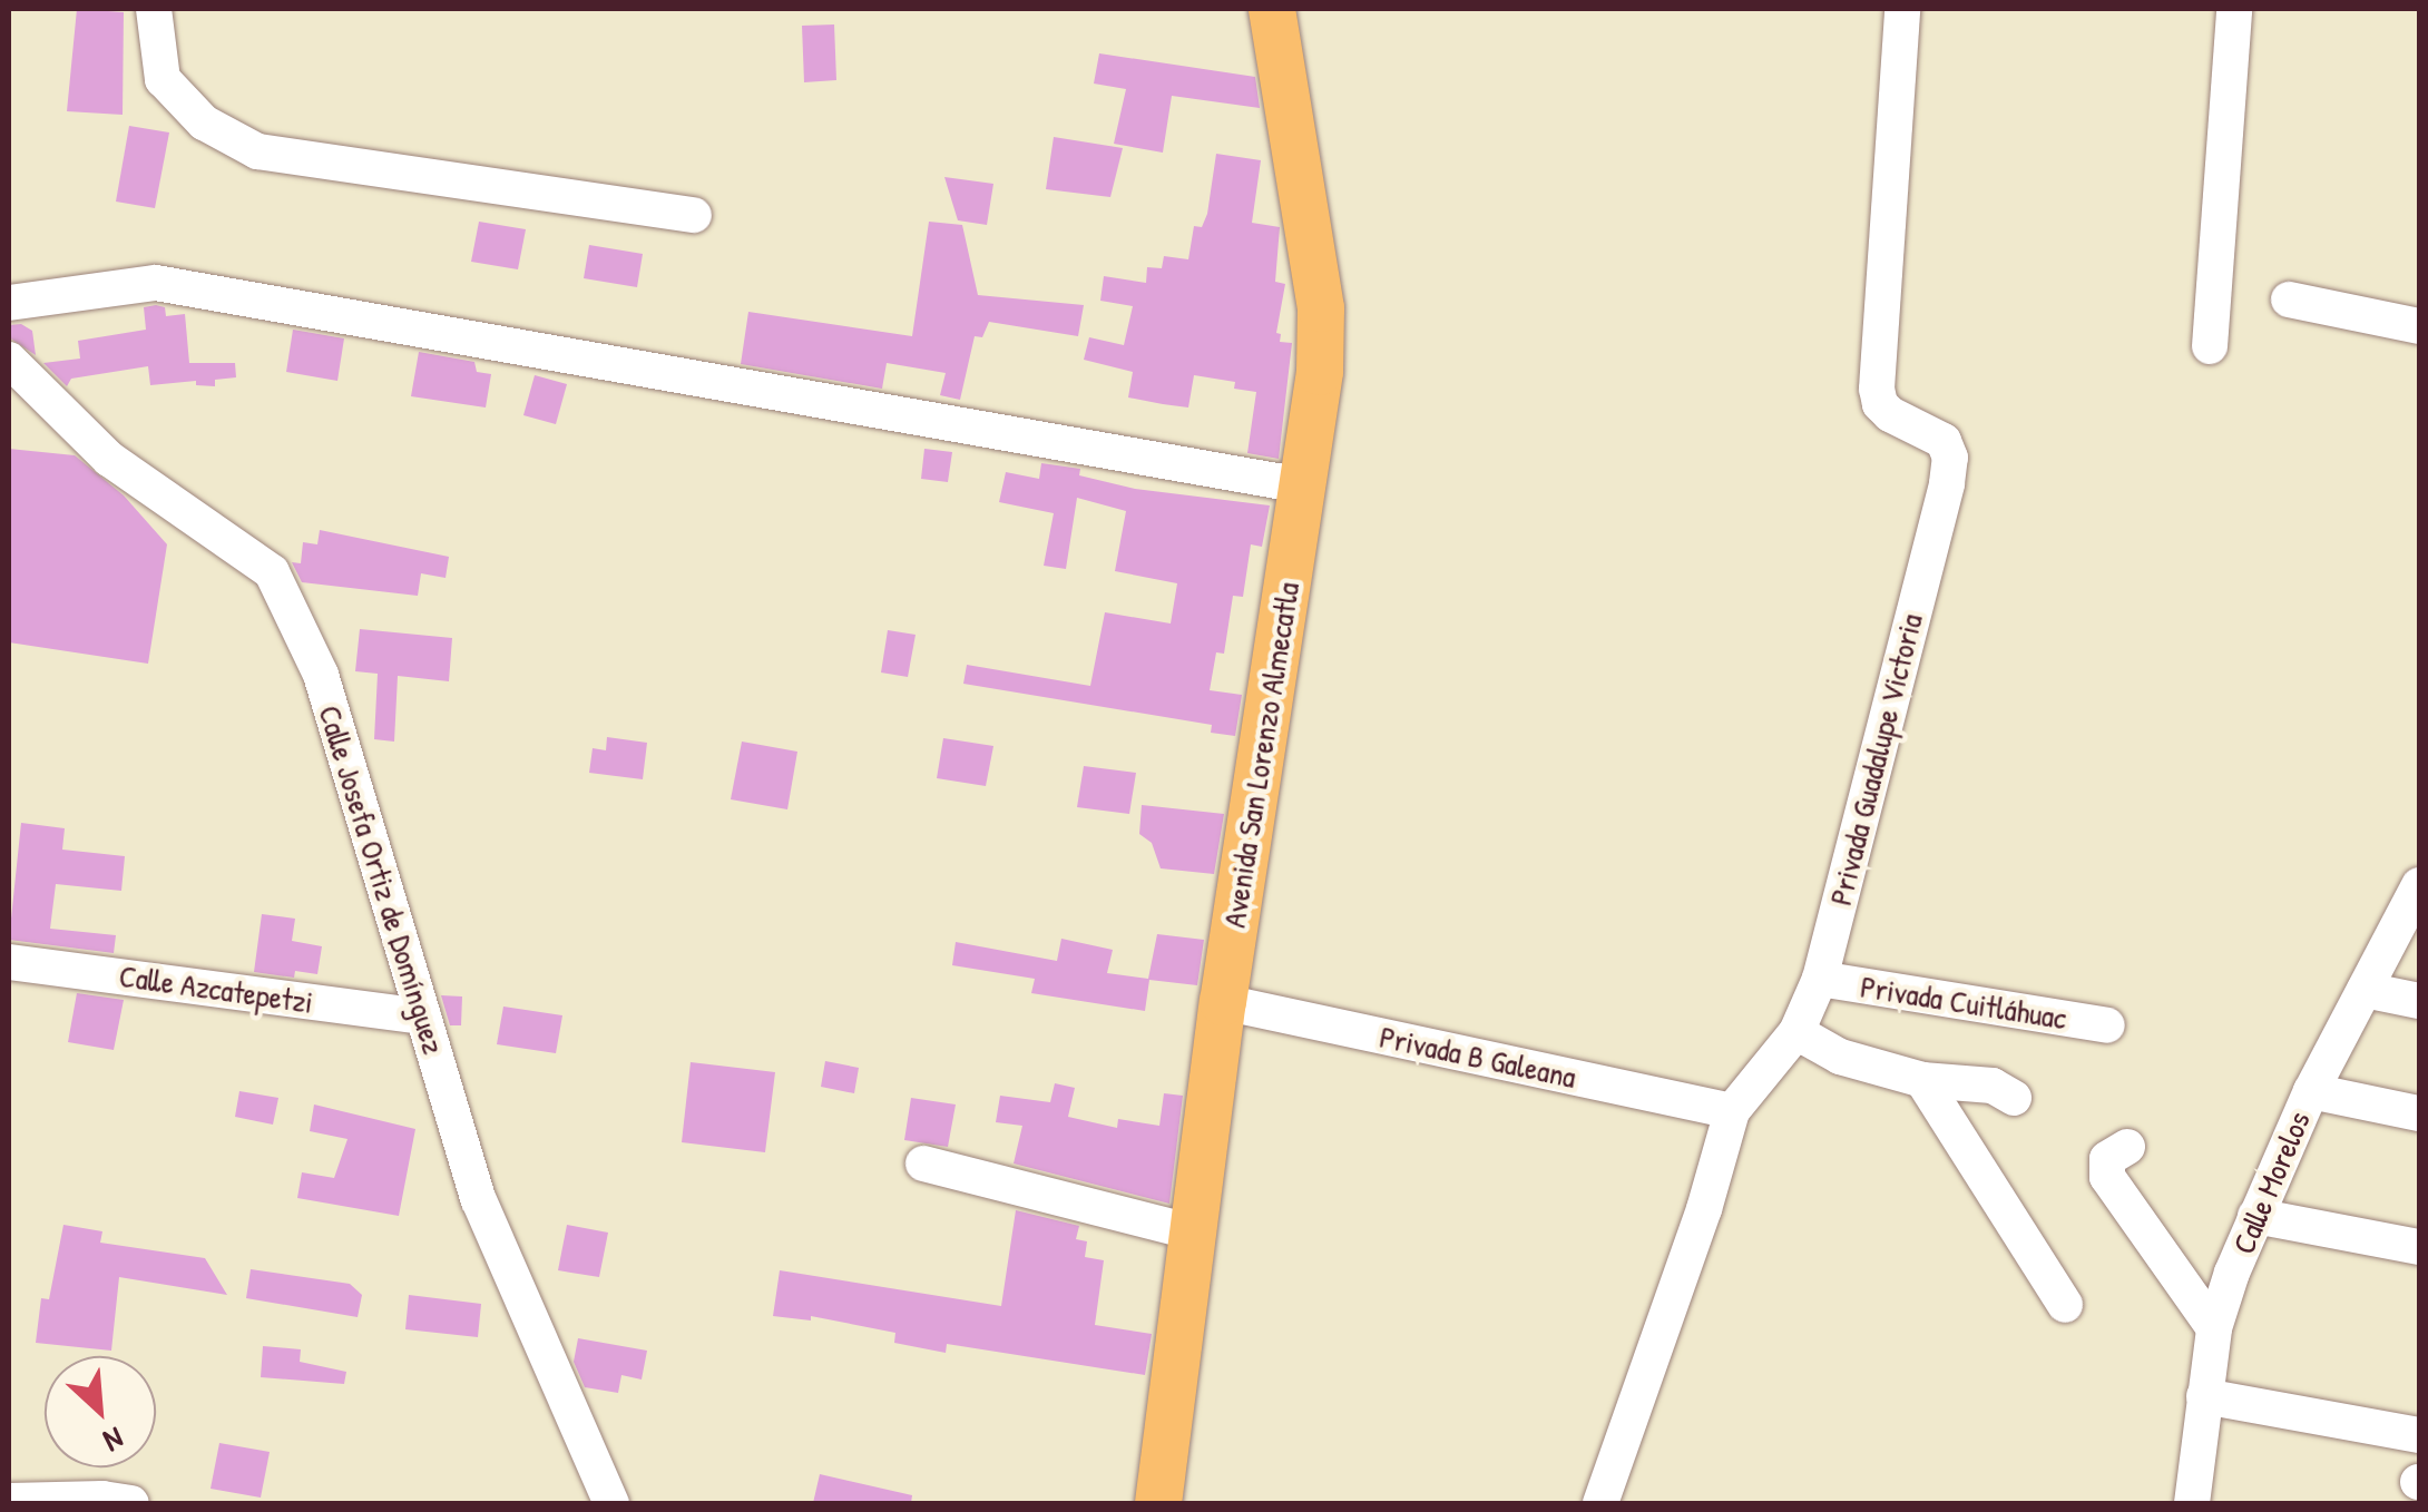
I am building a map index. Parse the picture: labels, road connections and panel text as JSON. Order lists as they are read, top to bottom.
{
  "streets": {
    "main road": ["Avenida San Lorenzo Almecatla"],
    "street": [
      "Privada Guadalupe Victoria",
      "Calle Josefa Ortiz de Domínguez",
      "Calle Azcatepetzi",
      "Privada Cuitláhuac",
      "Privada B Galeana",
      "Calle Morelos"
    ]
  },
  "crossings": [
    ["Avenida San Lorenzo Almecatla", "Privada B Galeana"],
    ["Privada Guadalupe Victoria", "Privada Cuitláhuac"],
    ["Privada Guadalupe Victoria", "Privada B Galeana"],
    ["Calle Josefa Ortiz de Domínguez", "Calle Azcatepetzi"]
  ],
  "north": "bottom right"
}
